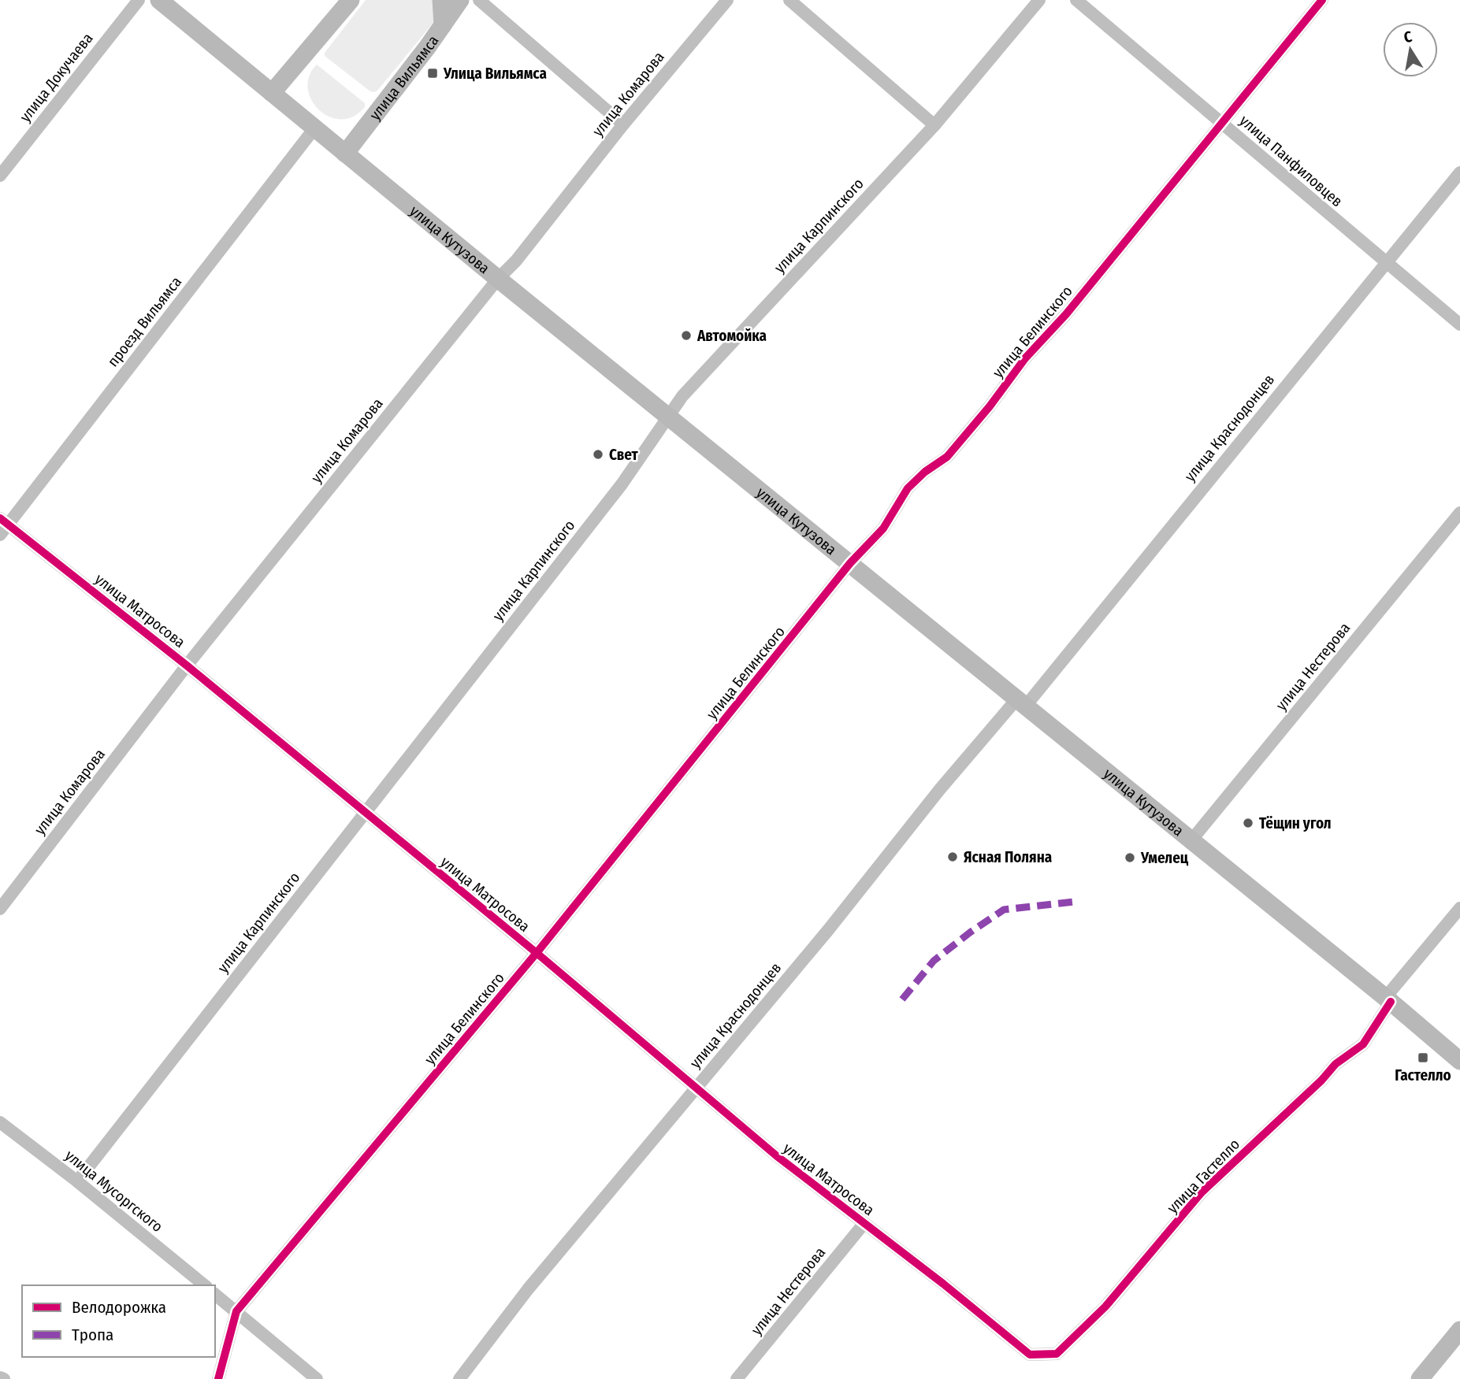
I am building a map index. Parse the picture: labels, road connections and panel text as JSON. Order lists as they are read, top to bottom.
{
  "streets": {
    "main road": ["улица Вильямса", "улица Кутузова"],
    "street": [
      "улица Докучаева",
      "улица Комарова",
      "улица Панфиловцев",
      "улица Карпинского",
      "проезд Вильямса",
      "улица Белинского",
      "улица Краснодонцев",
      "улица Матросова",
      "улица Нестерова",
      "улица Гастелло",
      "улица Мусоргского"
    ]
  },
  "crossings": [
    ["улица Вильямса", "улица Кутузова"],
    ["улица Комарова", "улица Кутузова"],
    ["улица Комарова", "улица Матросова"],
    ["улица Панфиловцев", "улица Белинского"],
    ["улица Панфиловцев", "улица Краснодонцев"],
    ["улица Карпинского", "улица Кутузова"],
    ["улица Карпинского", "улица Матросова"],
    ["улица Карпинского", "улица Мусоргского"],
    ["улица Кутузова", "проезд Вильямса"],
    ["улица Кутузова", "улица Белинского"],
    ["улица Кутузова", "улица Краснодонцев"],
    ["улица Кутузова", "улица Нестерова"],
    ["улица Кутузова", "улица Гастелло"],
    ["проезд Вильямса", "улица Матросова"],
    ["улица Белинского", "улица Матросова"],
    ["улица Краснодонцев", "улица Матросова"],
    ["улица Матросова", "улица Нестерова"],
    ["улица Матросова", "улица Гастелло"]
  ],
  "places": {
    "transit": ["Улица Вильямса", "Гастелло"],
    "other": [
      "Автомойка",
      "Свет",
      "Тёщин угол",
      "Ясная Поляна",
      "Умелец"
    ]
  },
  "legend": ["Велодорожка", "Тропа"],
  "north": "top"
}
